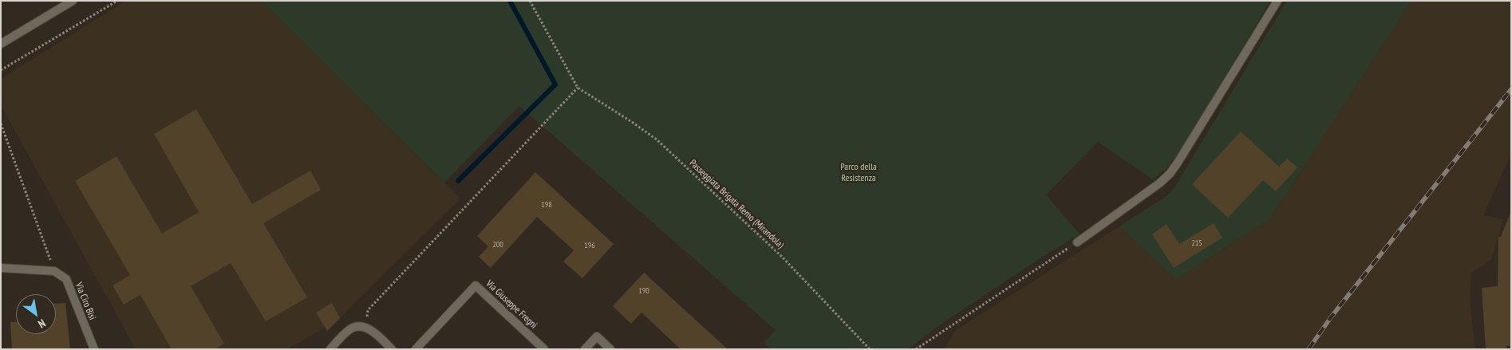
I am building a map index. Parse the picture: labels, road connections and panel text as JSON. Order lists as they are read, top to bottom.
{
  "streets": {
    "street": ["Via Ciro Bisi", "Via Giuseppe Fregni"],
    "path": ["Passeggiata Brigata Remo (Mirandola)"]
  },
  "parks": ["Parco della Resistenza"],
  "house_numbers": [
    "198",
    "215",
    "200",
    "196",
    "190"
  ],
  "north": "bottom right"
}
